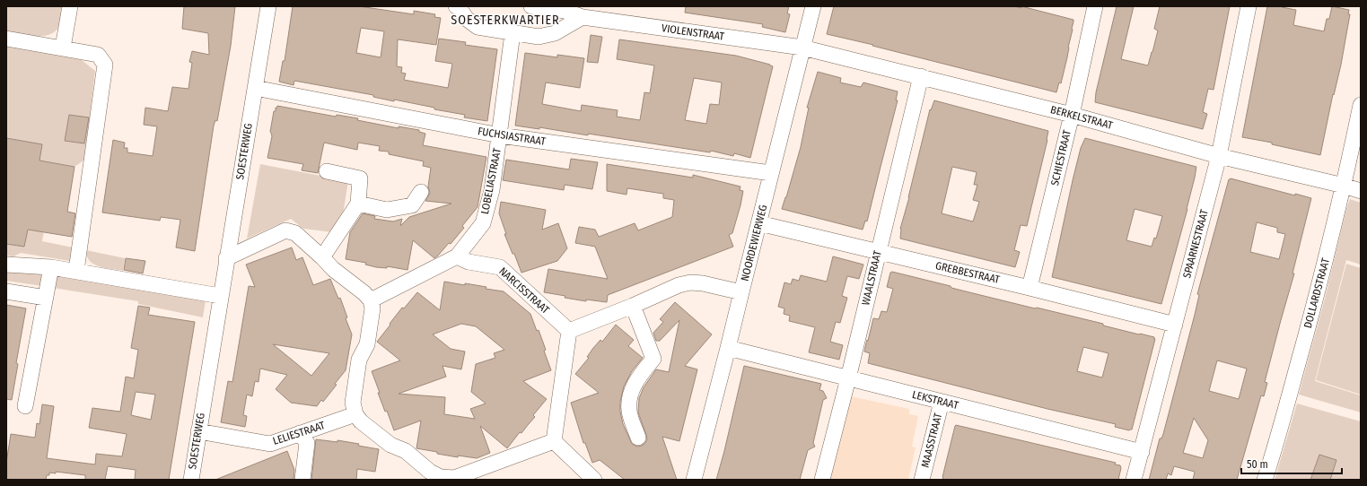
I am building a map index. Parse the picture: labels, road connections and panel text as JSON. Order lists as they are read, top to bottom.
{
  "streets": {
    "street": [
      "VIOLENSTRAAT",
      "BERKELSTRAAT",
      "FUCHSIASTRAAT",
      "SOESTERWEG",
      "SCHIESTRAAT",
      "LOBELIASTRAAT",
      "NOORDEWIERWEG",
      "SPAARNESTRAAT",
      "GREBBESTRAAT",
      "WAALSTRAAT",
      "NARCISSTRAAT",
      "DOLLARDSTRAAT",
      "LEKSTRAAT",
      "LELIESTRAAT",
      "MAASSTRAAT"
    ]
  },
  "crossings": [
    ["VIOLENSTRAAT", "BERKELSTRAAT"],
    ["VIOLENSTRAAT", "NOORDEWIERWEG"],
    ["BERKELSTRAAT", "SCHIESTRAAT"],
    ["BERKELSTRAAT", "NOORDEWIERWEG"],
    ["BERKELSTRAAT", "SPAARNESTRAAT"],
    ["BERKELSTRAAT", "WAALSTRAAT"],
    ["BERKELSTRAAT", "DOLLARDSTRAAT"],
    ["FUCHSIASTRAAT", "SOESTERWEG"],
    ["FUCHSIASTRAAT", "LOBELIASTRAAT"],
    ["FUCHSIASTRAAT", "NOORDEWIERWEG"],
    ["SOESTERWEG", "LELIESTRAAT"],
    ["SCHIESTRAAT", "GREBBESTRAAT"],
    ["LOBELIASTRAAT", "NARCISSTRAAT"],
    ["NOORDEWIERWEG", "GREBBESTRAAT"],
    ["NOORDEWIERWEG", "LEKSTRAAT"],
    ["SPAARNESTRAAT", "GREBBESTRAAT"],
    ["SPAARNESTRAAT", "LEKSTRAAT"],
    ["GREBBESTRAAT", "WAALSTRAAT"],
    ["WAALSTRAAT", "LEKSTRAAT"],
    ["LEKSTRAAT", "MAASSTRAAT"]
  ],
  "districts": ["SOESTERKWARTIER"],
  "scale_bar": "50 m"
}
